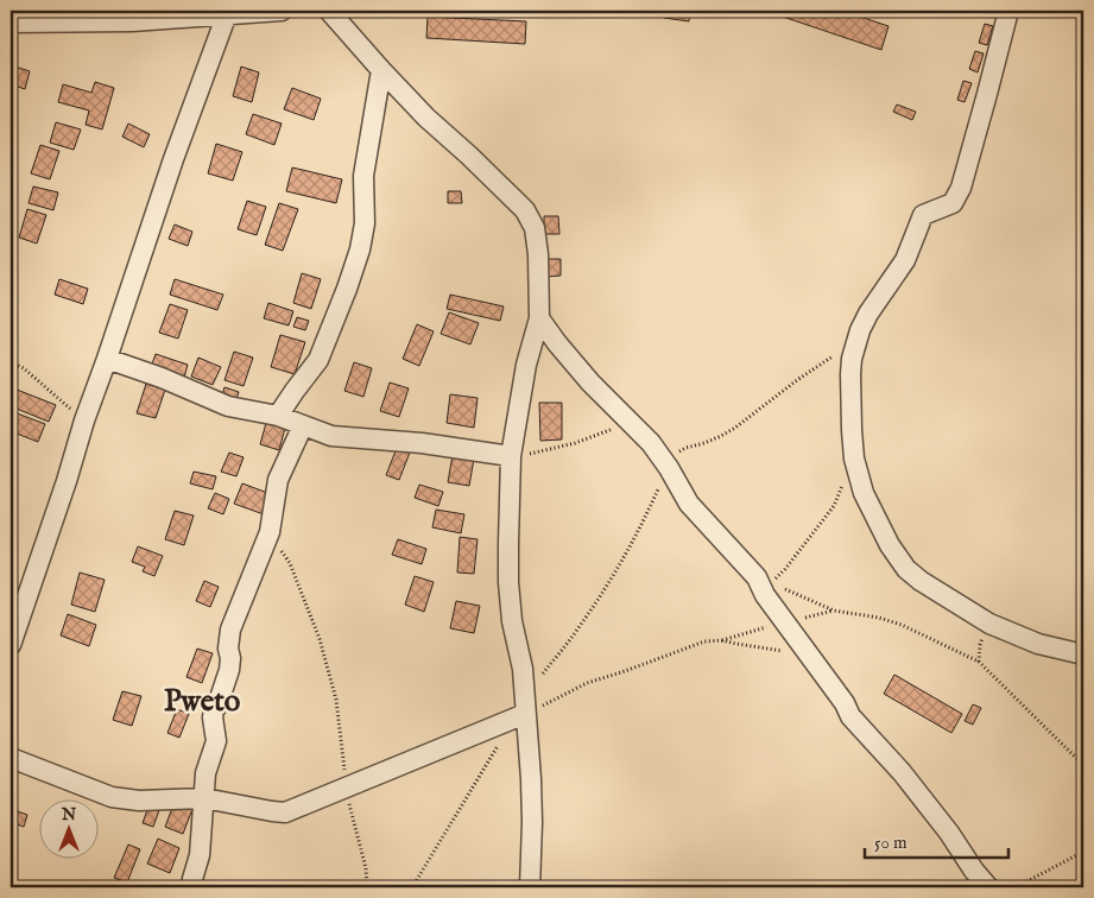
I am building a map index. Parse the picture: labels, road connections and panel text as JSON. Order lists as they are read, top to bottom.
{
  "districts": ["Pweto"],
  "scale_bar": "50 m",
  "north": "top"
}
